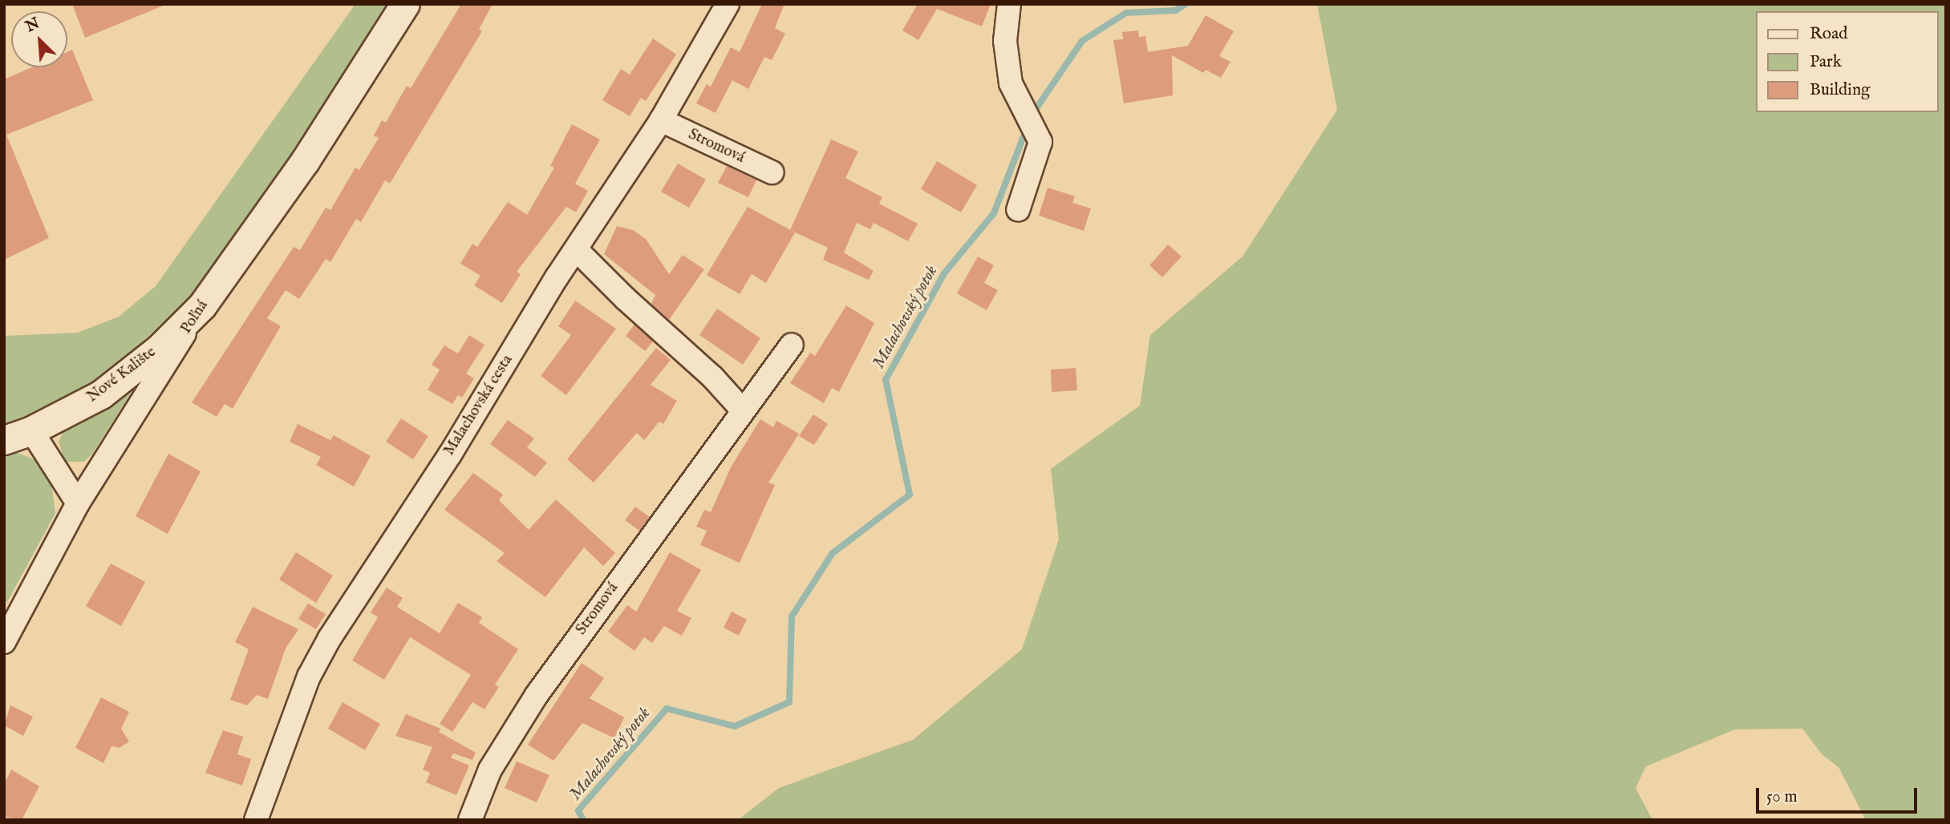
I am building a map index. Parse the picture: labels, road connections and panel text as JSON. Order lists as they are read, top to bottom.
{
  "streets": {
    "street": [
      "Stromová",
      "Poľná",
      "Nové Kalište",
      "Malachovská cesta"
    ]
  },
  "crossings": [
    ["Stromová", "Malachovská cesta"],
    ["Poľná", "Nové Kalište"]
  ],
  "water": ["Malachovský potok"],
  "legend": ["Road", "Park", "Building"],
  "scale_bar": "50 m",
  "north": "top left"
}
